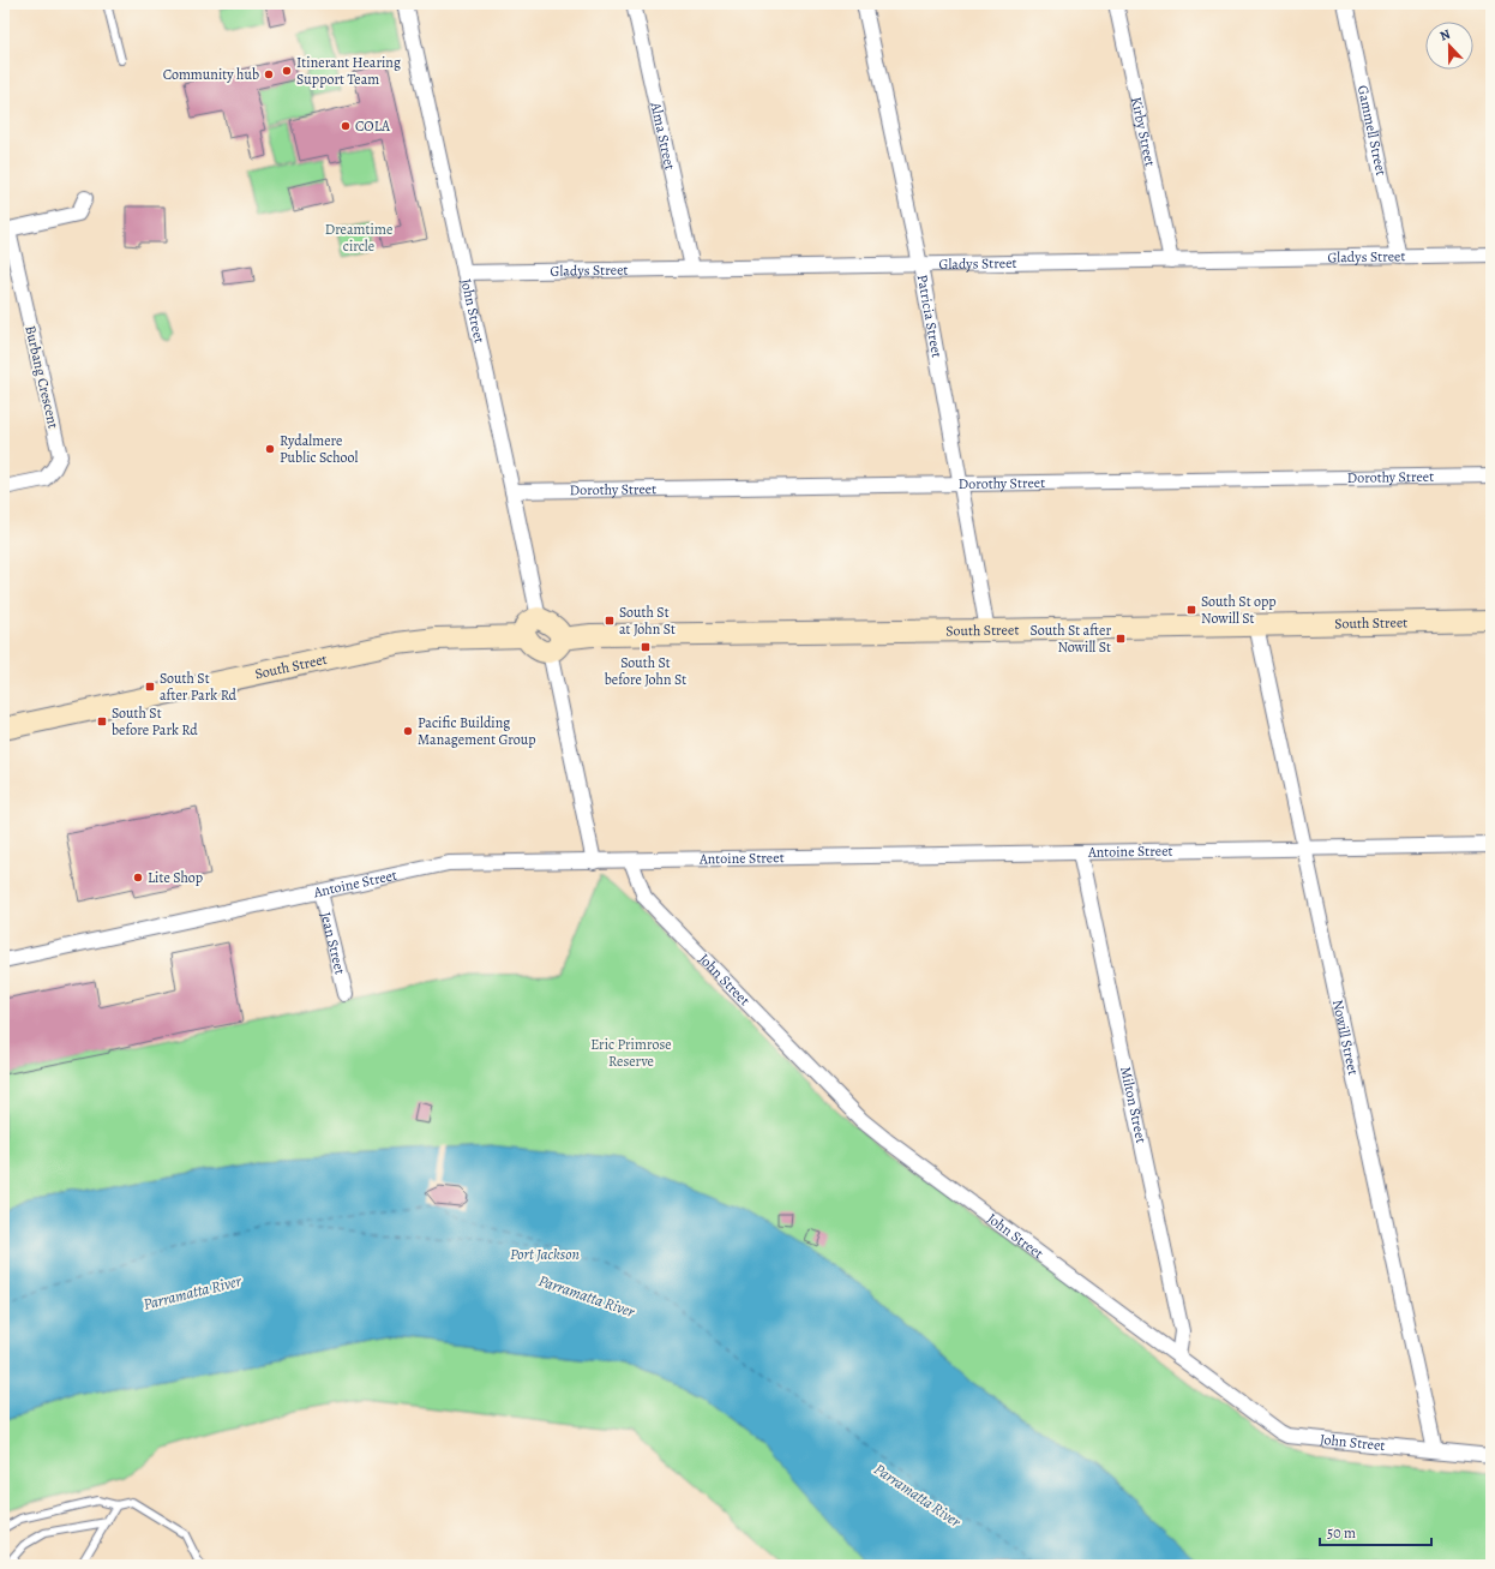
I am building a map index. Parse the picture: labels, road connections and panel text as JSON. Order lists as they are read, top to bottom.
{
  "streets": {
    "street": [
      "Gammell Street",
      "Kirby Street",
      "Alma Street",
      "Gladys Street",
      "John Street",
      "Patricia Street",
      "Burbang Crescent",
      "Dorothy Street",
      "South Street",
      "Antoine Street",
      "Jean Street",
      "Nowill Street",
      "Milton Street"
    ]
  },
  "crossings": [
    ["Gammell Street", "Gladys Street"],
    ["Kirby Street", "Gladys Street"],
    ["Alma Street", "Gladys Street"],
    ["Gladys Street", "John Street"],
    ["Gladys Street", "Patricia Street"],
    ["John Street", "Dorothy Street"],
    ["John Street", "South Street"],
    ["John Street", "Antoine Street"],
    ["John Street", "Nowill Street"],
    ["John Street", "Milton Street"],
    ["Patricia Street", "Dorothy Street"],
    ["Patricia Street", "South Street"],
    ["South Street", "Nowill Street"],
    ["Antoine Street", "Jean Street"],
    ["Antoine Street", "Nowill Street"],
    ["Antoine Street", "Milton Street"]
  ],
  "water": ["Port Jackson", "Parramatta River"],
  "parks": ["Dreamtime circle", "Eric Primrose Reserve"],
  "places": {
    "other": [
      "Itinerant Hearing Support Team",
      "Community hub",
      "COLA",
      "Rydalmere Public School",
      "Pacific Building Management Group",
      "Lite Shop"
    ],
    "transit": [
      "South St opp Nowill St",
      "South St at John St",
      "South St after Nowill St",
      "South St before John St",
      "South St after Park Rd",
      "South St before Park Rd"
    ]
  },
  "scale_bar": "50 m",
  "north": "top"
}
